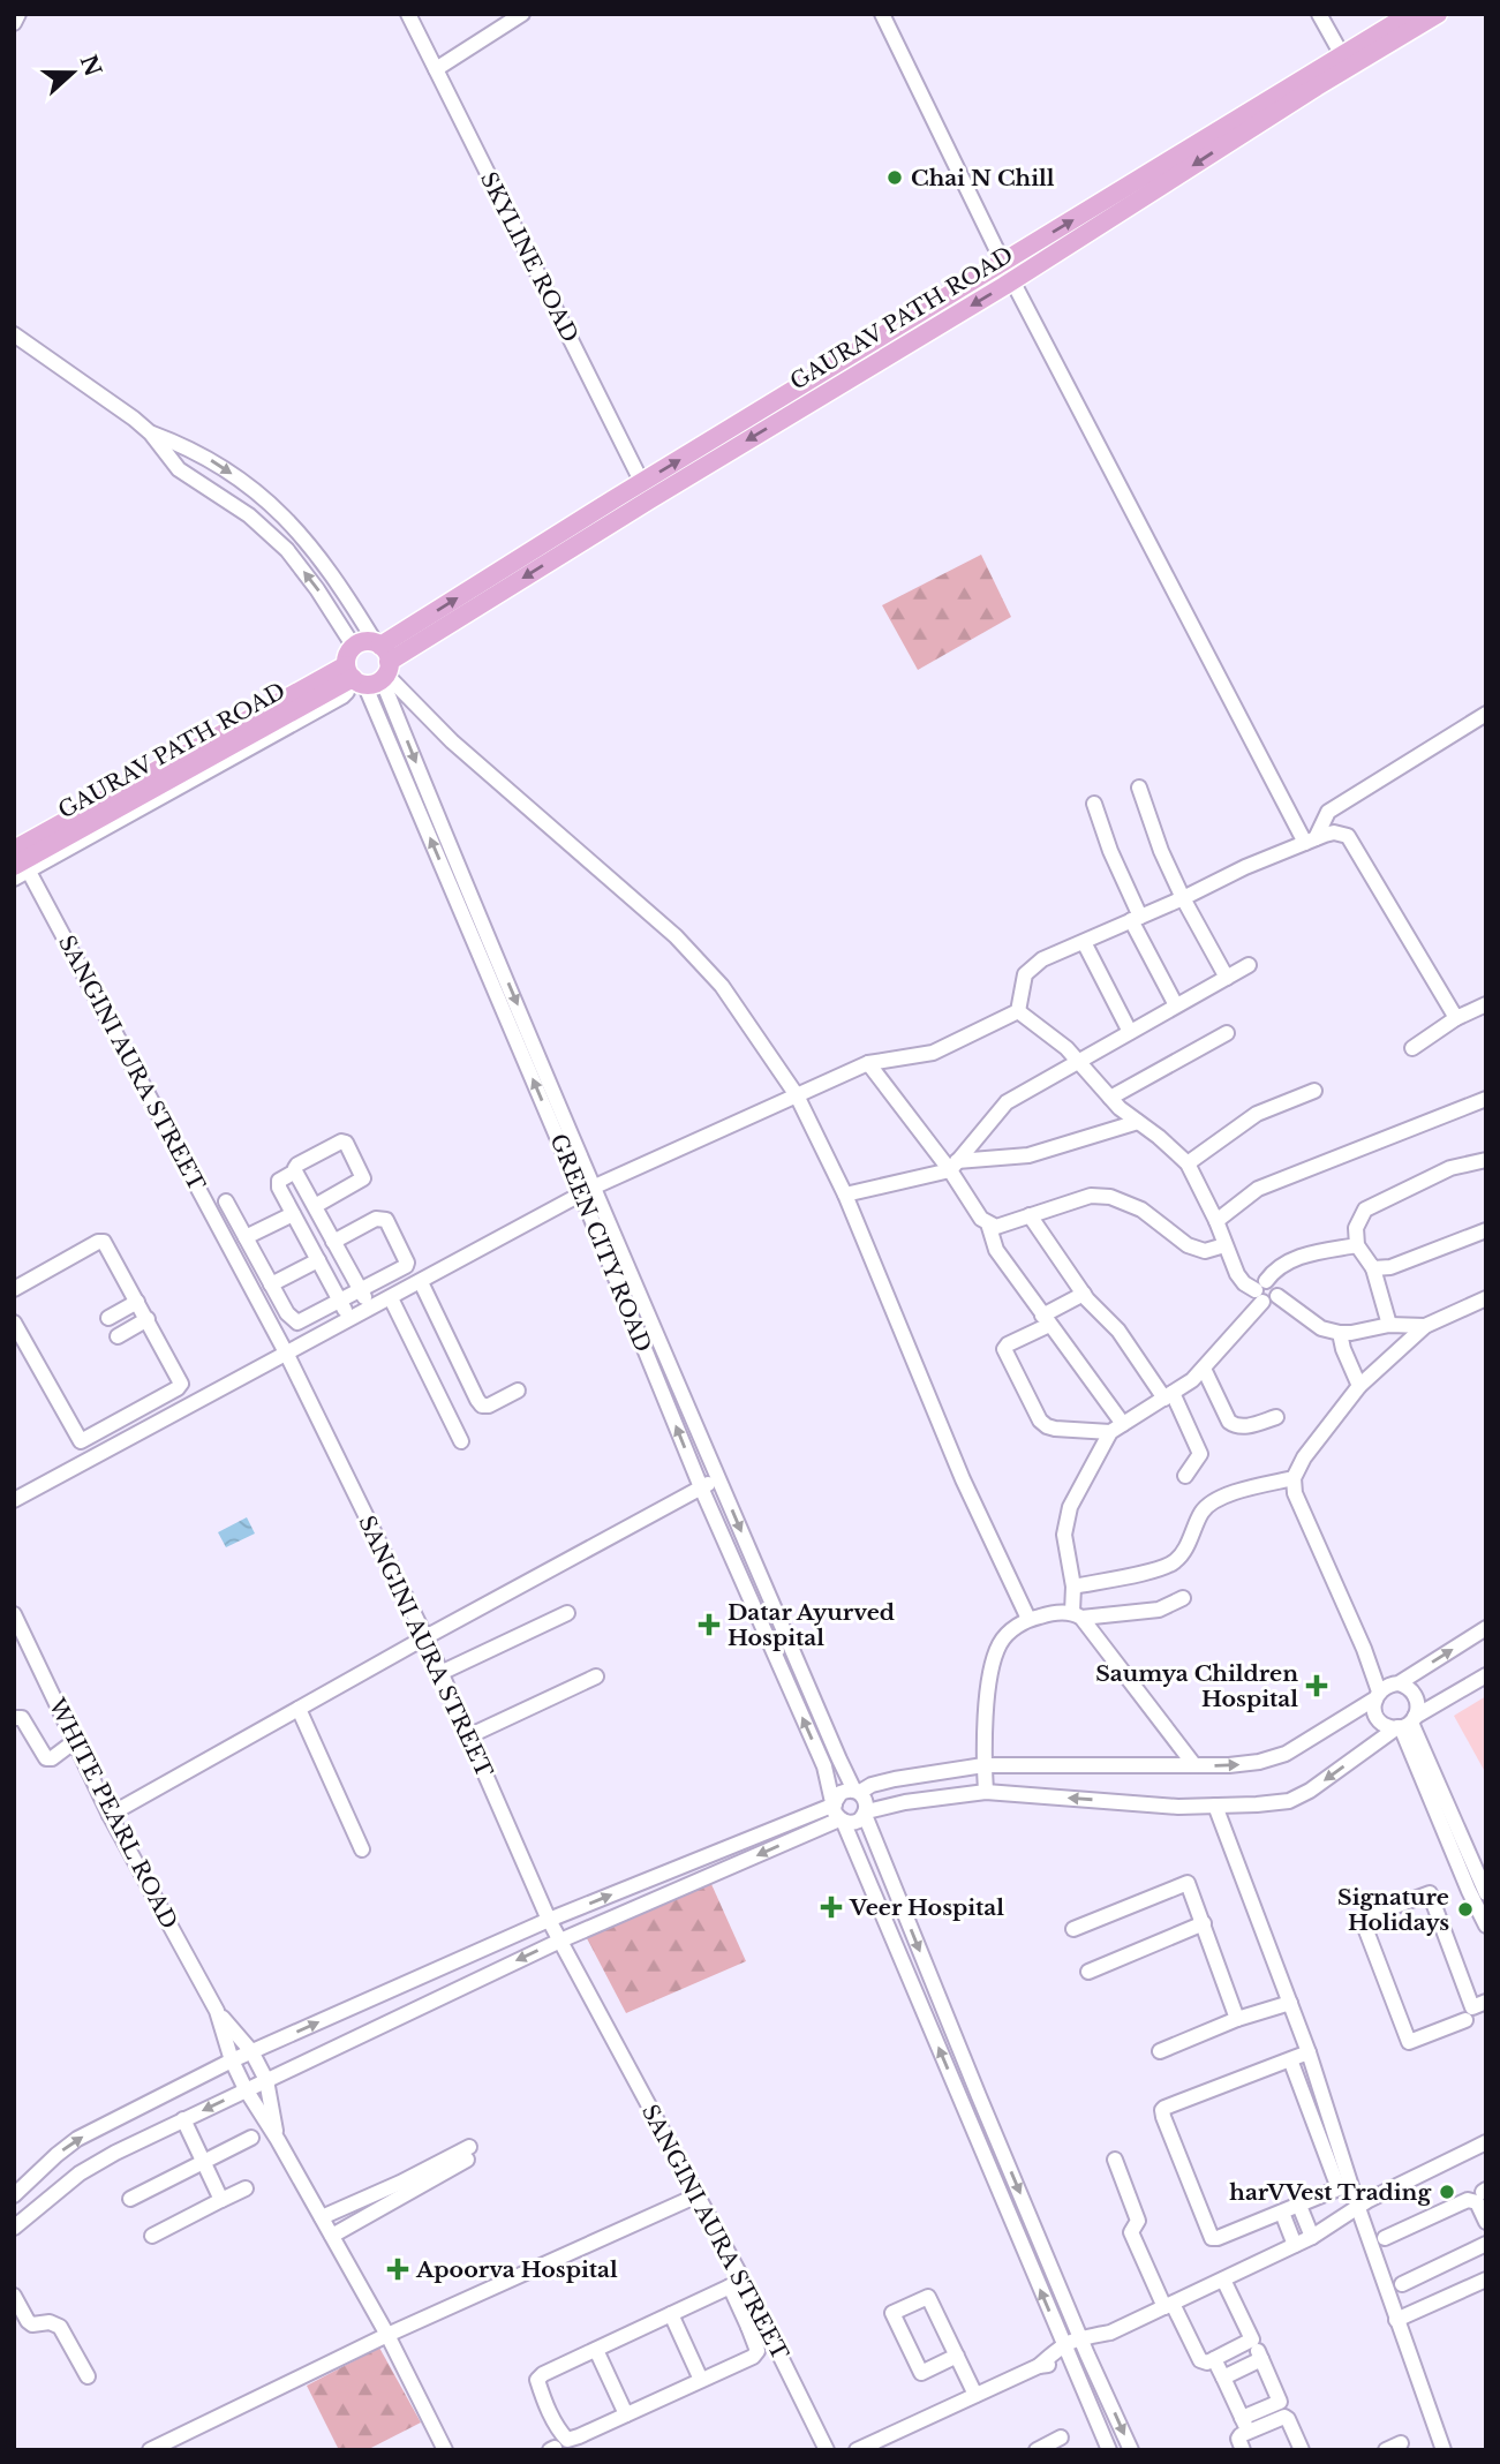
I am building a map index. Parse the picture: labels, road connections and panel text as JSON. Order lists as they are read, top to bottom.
{
  "streets": {
    "main road": ["GAURAV PATH ROAD"],
    "street": [
      "SKYLINE ROAD",
      "SANGINI AURA STREET",
      "GREEN CITY ROAD",
      "WHITE PEARL ROAD"
    ]
  },
  "crossings": [
    ["SKYLINE ROAD", "GAURAV PATH ROAD"],
    ["GAURAV PATH ROAD", "SANGINI AURA STREET"],
    ["GAURAV PATH ROAD", "GREEN CITY ROAD"]
  ],
  "places": {
    "other": ["Chai N Chill", "Signature Holidays", "harVVest Trading"],
    "health": [
      "Datar Ayurved Hospital",
      "Saumya Children Hospital",
      "Veer Hospital",
      "Apoorva Hospital"
    ]
  },
  "north": "right"
}
